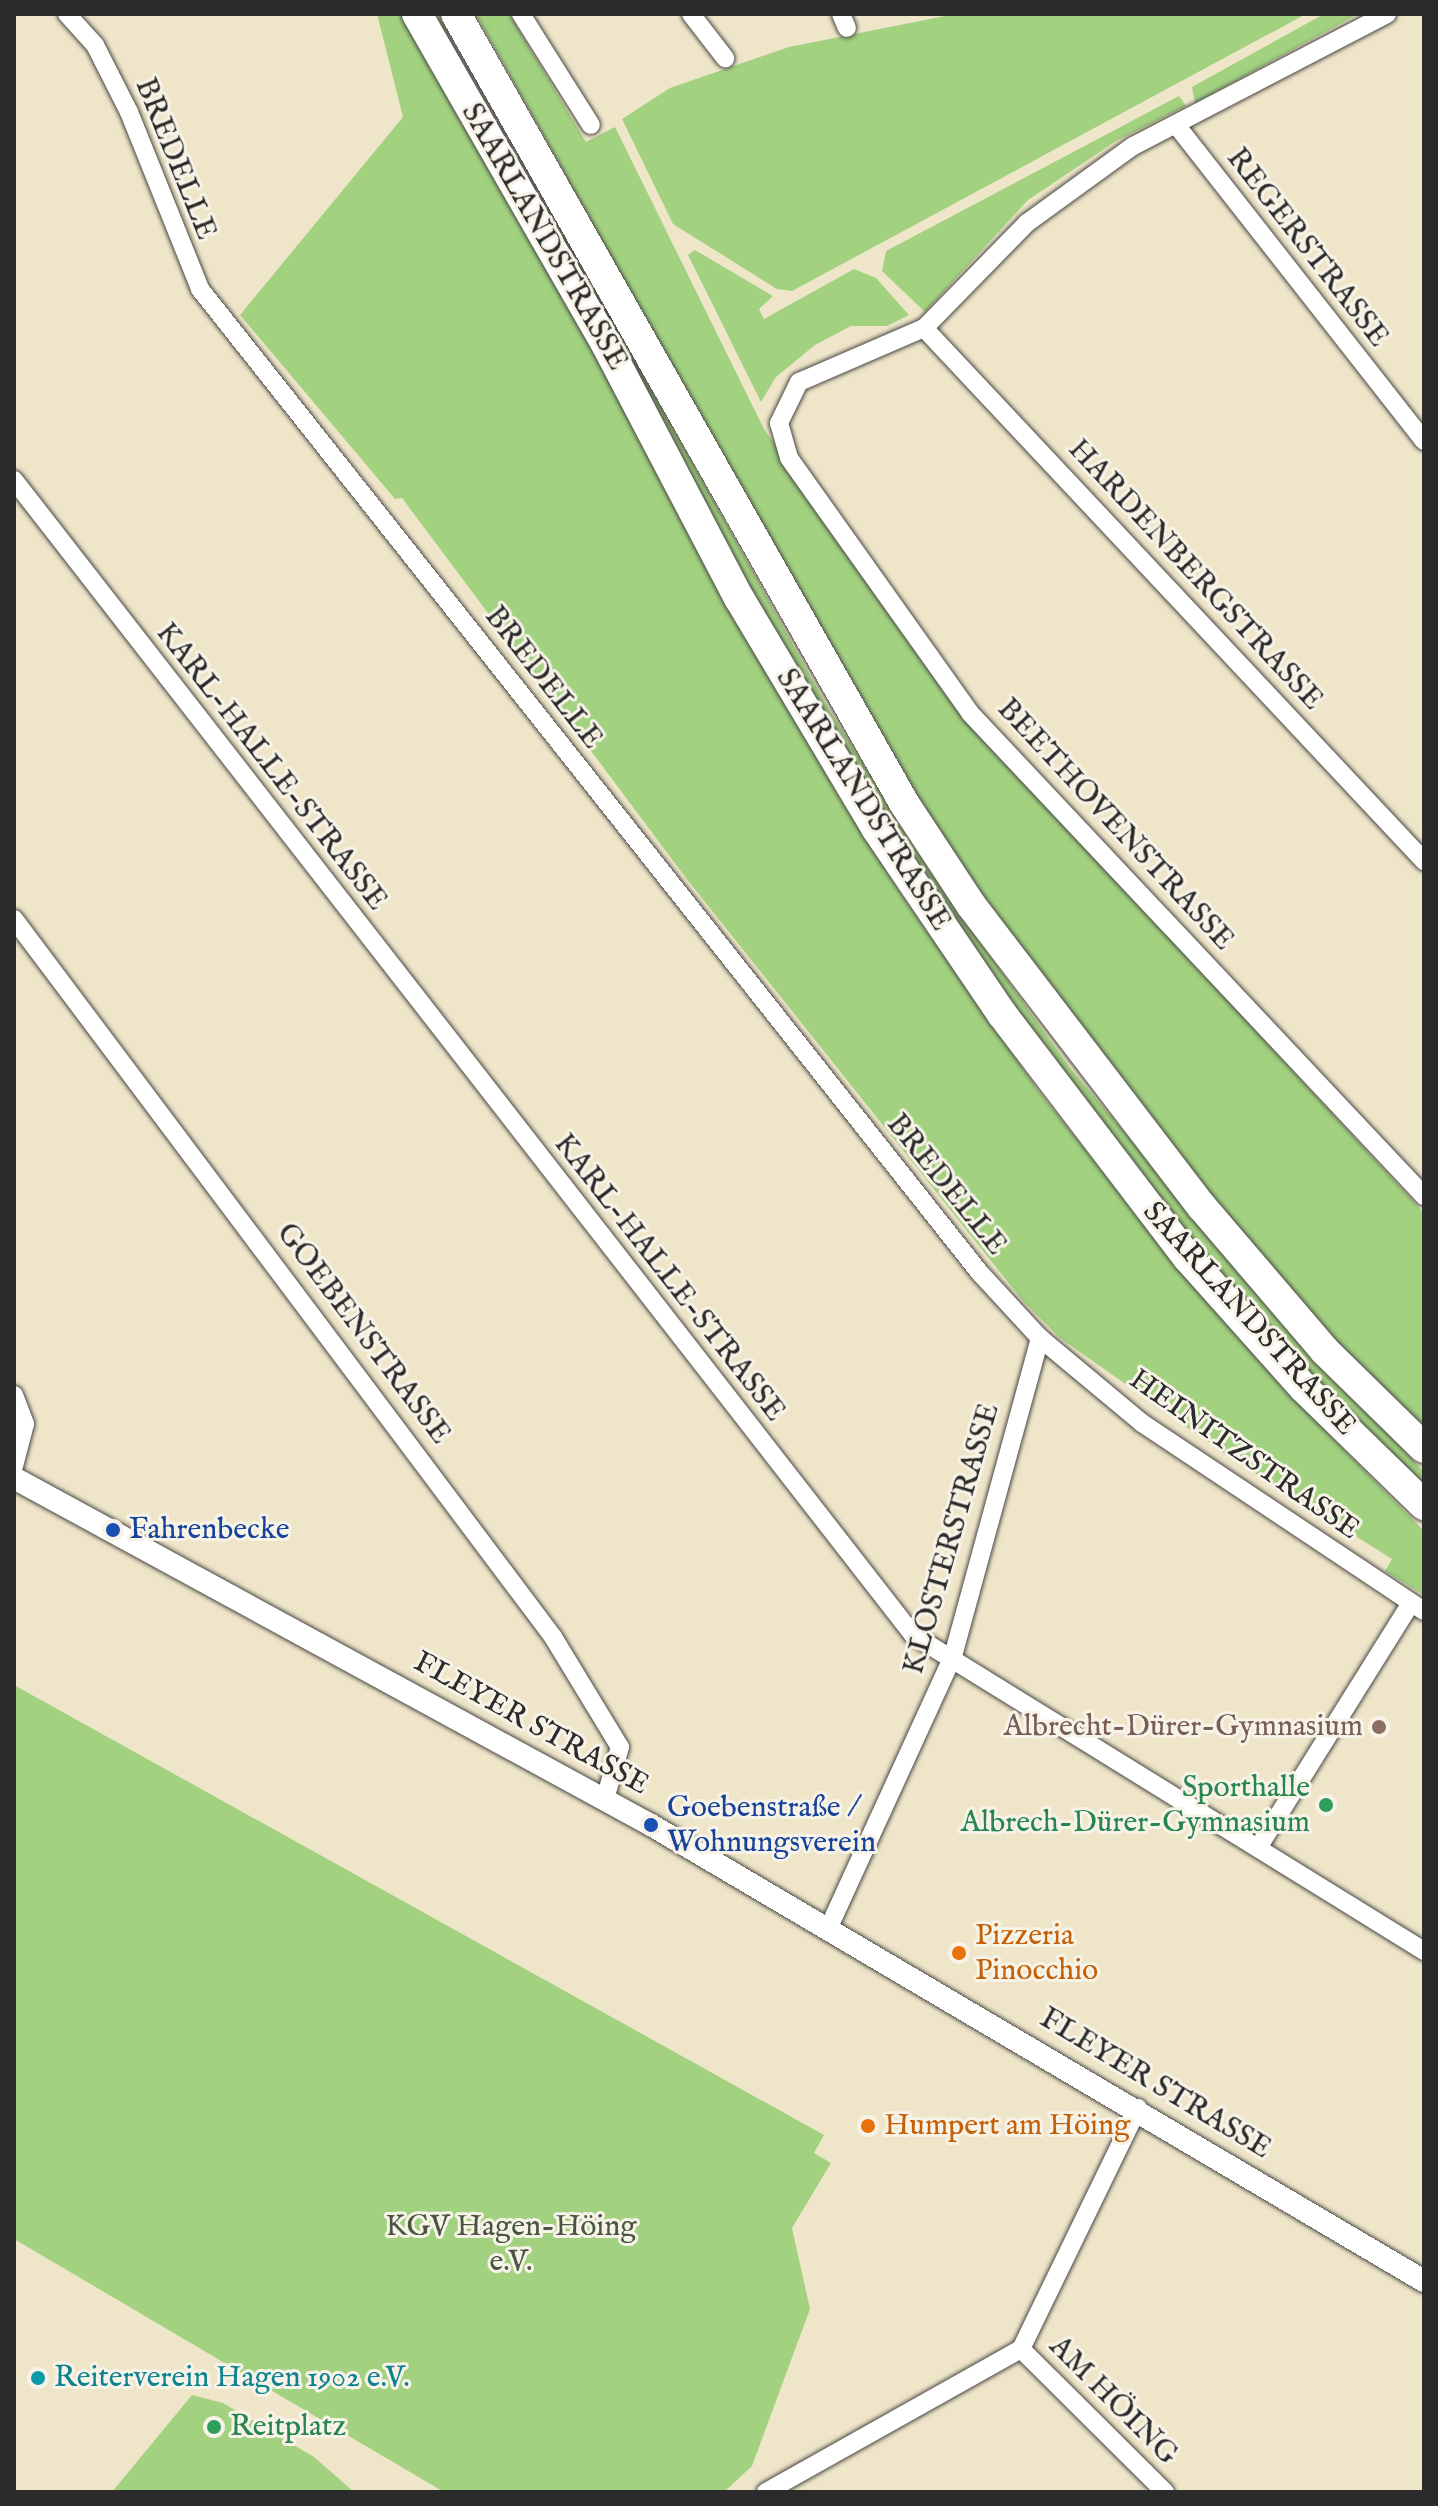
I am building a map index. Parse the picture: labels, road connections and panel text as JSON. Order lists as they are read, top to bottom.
{
  "streets": {
    "highway": ["SAARLANDSTRASSE"],
    "street": [
      "BREDELLE",
      "REGERSTRASSE",
      "HARDENBERGSTRASSE",
      "KARL-HALLE-STRASSE",
      "BEETHOVENSTRASSE",
      "GOEBENSTRASSE",
      "HEINITZSTRASSE",
      "KLOSTERSTRASSE",
      "FLEYER STRASSE",
      "AM HÖING"
    ]
  },
  "crossings": [
    ["BREDELLE", "HEINITZSTRASSE"],
    ["BREDELLE", "KLOSTERSTRASSE"],
    ["HARDENBERGSTRASSE", "BEETHOVENSTRASSE"],
    ["KARL-HALLE-STRASSE", "KLOSTERSTRASSE"],
    ["GOEBENSTRASSE", "FLEYER STRASSE"],
    ["HEINITZSTRASSE", "KLOSTERSTRASSE"],
    ["KLOSTERSTRASSE", "FLEYER STRASSE"]
  ],
  "parks": ["KGV Hagen-Höing e.V."],
  "places": [
    "Fahrenbecke",
    "Albrecht-Dürer-Gymnasium",
    "Sporthalle Albrech-Dürer-Gymnasium",
    "Goebenstraße / Wohnungsverein",
    "Pizzeria Pinocchio",
    "Humpert am Höing",
    "Reiterverein Hagen 1902 e.V.",
    "Reitplatz"
  ]
}
